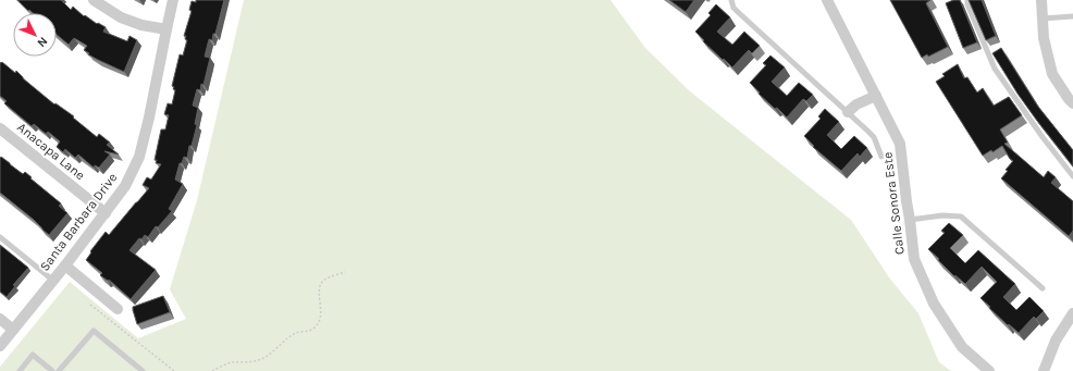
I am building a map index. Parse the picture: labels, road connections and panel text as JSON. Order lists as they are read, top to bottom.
{
  "streets": {
    "street": ["Anacapa Lane", "Calle Sonora Este", "Santa Barbara Drive"]
  },
  "crossings": [
    ["Anacapa Lane", "Santa Barbara Drive"]
  ],
  "north": "bottom right"
}
